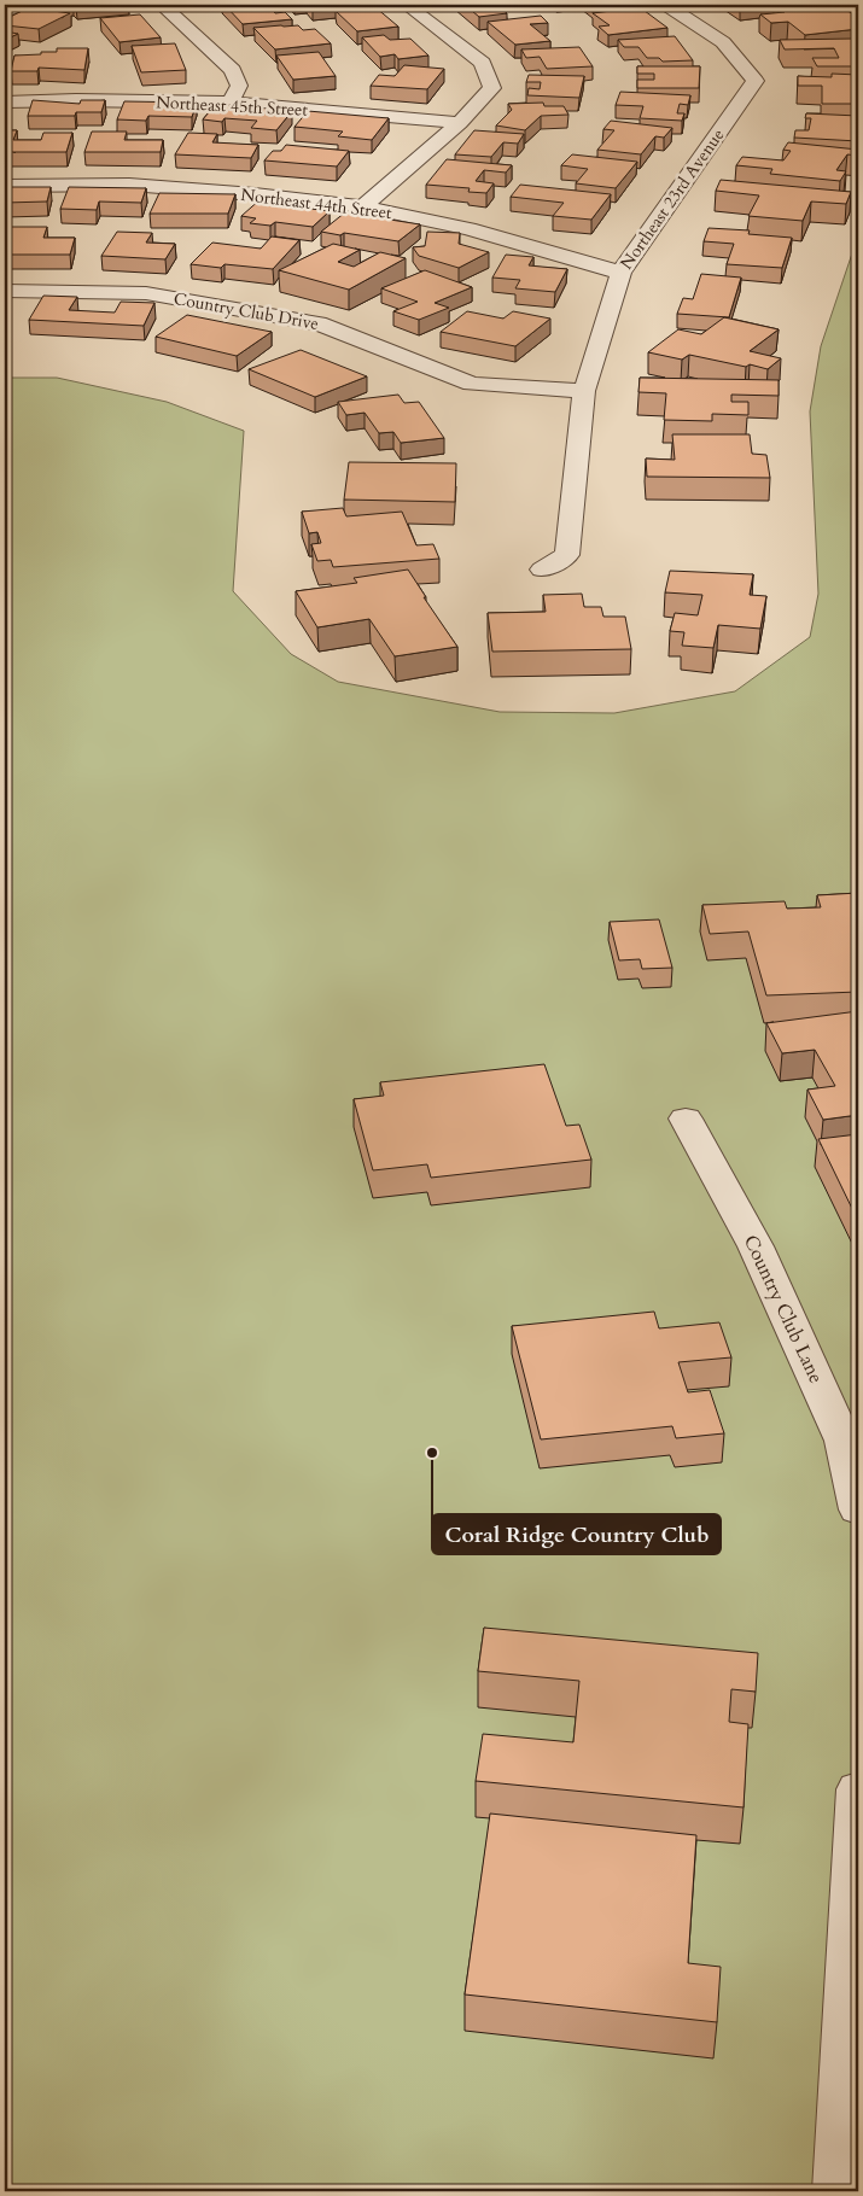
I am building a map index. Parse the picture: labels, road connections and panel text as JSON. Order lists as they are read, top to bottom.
{
  "streets": {
    "street": [
      "Northeast 45th Street",
      "Northeast 23rd Avenue",
      "Northeast 44th Street",
      "Country Club Drive",
      "Country Club Lane"
    ]
  },
  "crossings": [
    ["Northeast 23rd Avenue", "Northeast 44th Street"],
    ["Northeast 23rd Avenue", "Country Club Drive"]
  ],
  "places": ["Coral Ridge Country Club"]
}
